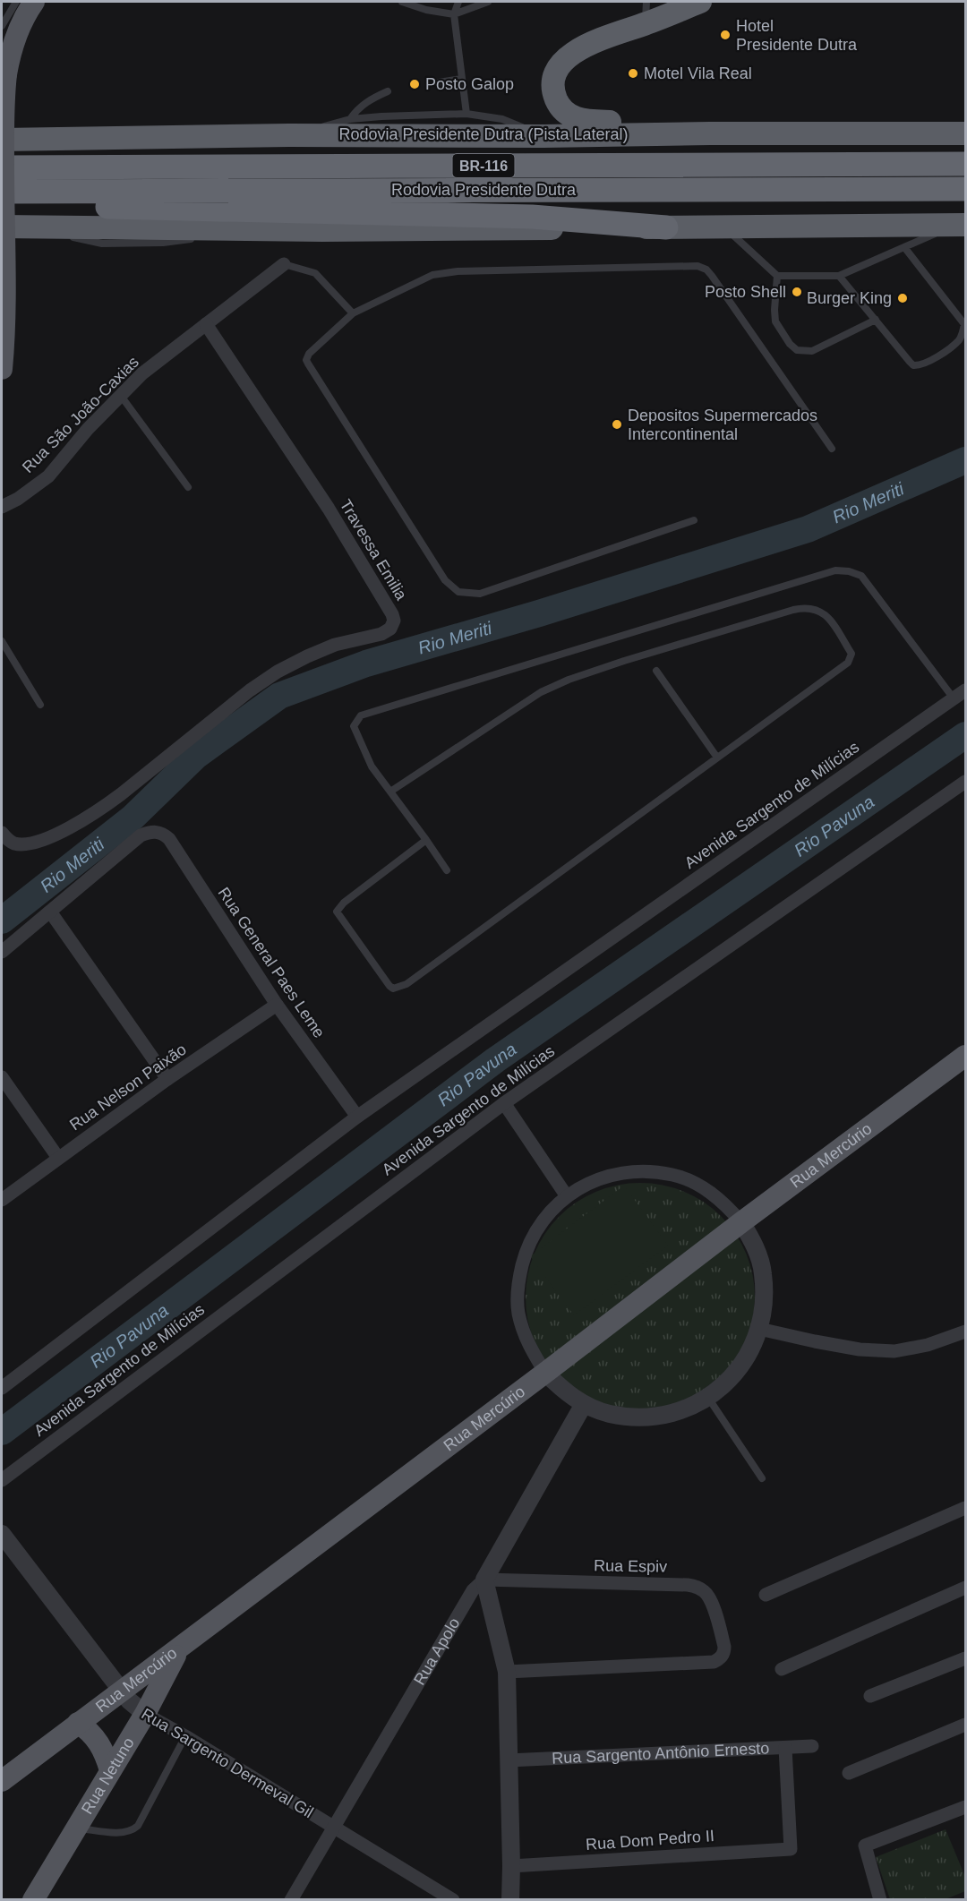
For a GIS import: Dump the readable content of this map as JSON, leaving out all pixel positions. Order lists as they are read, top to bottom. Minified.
{"streets":{"highway":["Rodovia Presidente Dutra (Pista Lateral)","BR-116","Rodovia Presidente Dutra"],"main road":["Rua Mercúrio","Rua Netuno"],"street":["Rua São João-Caxias","Travessa Emilia","Avenida Sargento de Milícias","Rua General Paes Leme","Rua Nelson Paixão","Rua Espiv","Rua Apolo","Rua Sargento Antônio Ernesto","Rua Sargento Dermeval Gil","Rua Dom Pedro II"]},"crossings":[["Rua São João-Caxias","Travessa Emilia"],["Avenida Sargento de Milícias","Rua General Paes Leme"],["Rua General Paes Leme","Rua Nelson Paixão"],["Rua Mercúrio","Rua Sargento Dermeval Gil"],["Rua Mercúrio","Rua Netuno"],["Rua Espiv","Rua Apolo"],["Rua Apolo","Rua Sargento Dermeval Gil"],["Rua Sargento Antônio Ernesto","Rua Dom Pedro II"],["Rua Sargento Dermeval Gil","Rua Netuno"]],"water":["Rio Meriti","Rio Pavuna"],"places":["Hotel Presidente Dutra","Motel Vila Real","Posto Galop","Posto Shell","Burger King","Depositos Supermercados Intercontinental"]}
